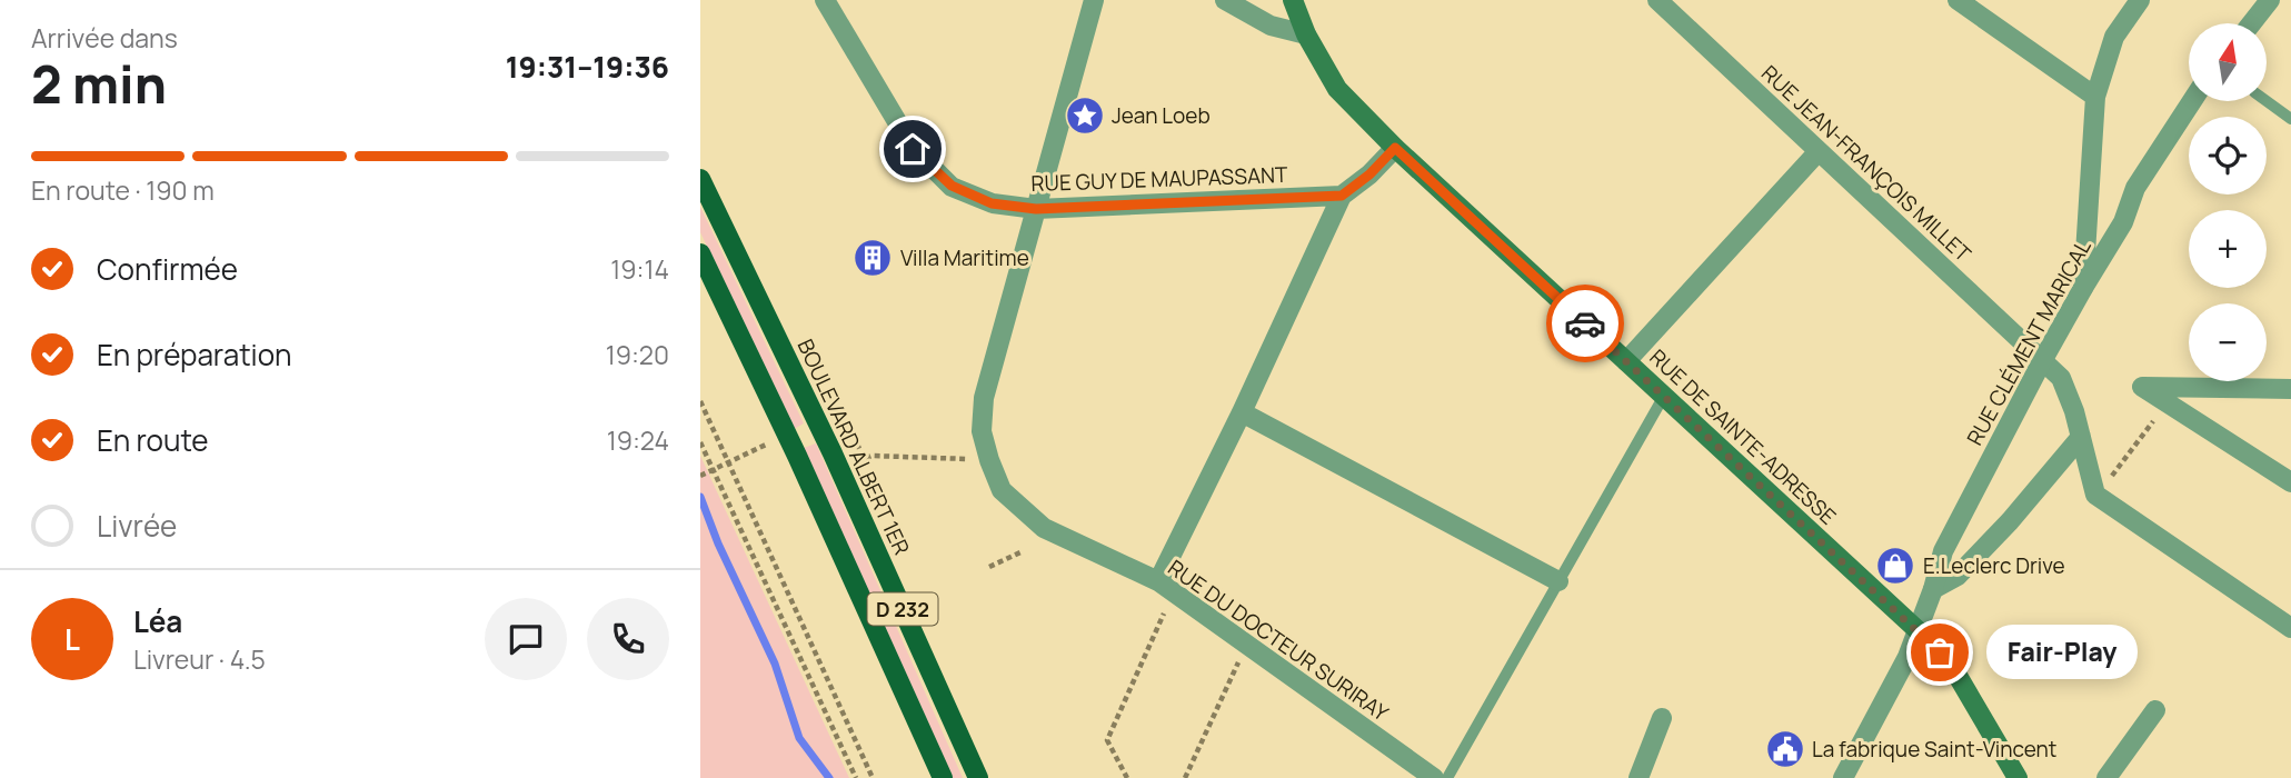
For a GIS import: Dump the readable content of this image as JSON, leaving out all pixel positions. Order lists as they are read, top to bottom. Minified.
{"streets":{"main road":["RUE DE SAINTE-ADRESSE","BOULEVARD ALBERT 1ER","D 232"],"street":["RUE JEAN-FRANÇOIS MILLET","RUE GUY DE MAUPASSANT","RUE CLÉMENT MARICAL","RUE DU DOCTEUR SURIRAY"]},"crossings":[["RUE JEAN-FRANÇOIS MILLET","RUE CLÉMENT MARICAL"],["RUE GUY DE MAUPASSANT","RUE DU DOCTEUR SURIRAY"],["RUE CLÉMENT MARICAL","RUE DE SAINTE-ADRESSE"]],"places":{"place":["Jean Loeb"],"building":["Villa Maritime"],"shop":["E.Leclerc Drive"],"other":["Fair-Play"],"public building":["La fabrique Saint-Vincent"]},"north":"top","page":{"heading":["2 min","Arrivée dans","19:31–19:36"],"panel":["Léa","Livreur · 4.5"],"map_buttons":["+","−"],"bar":"En route · 190 m","list":[["Confirmée","19:14"],["En préparation","19:20"],["En route","19:24"],"Livrée"],"round":"L","bubble":"Fair-Play"}}
